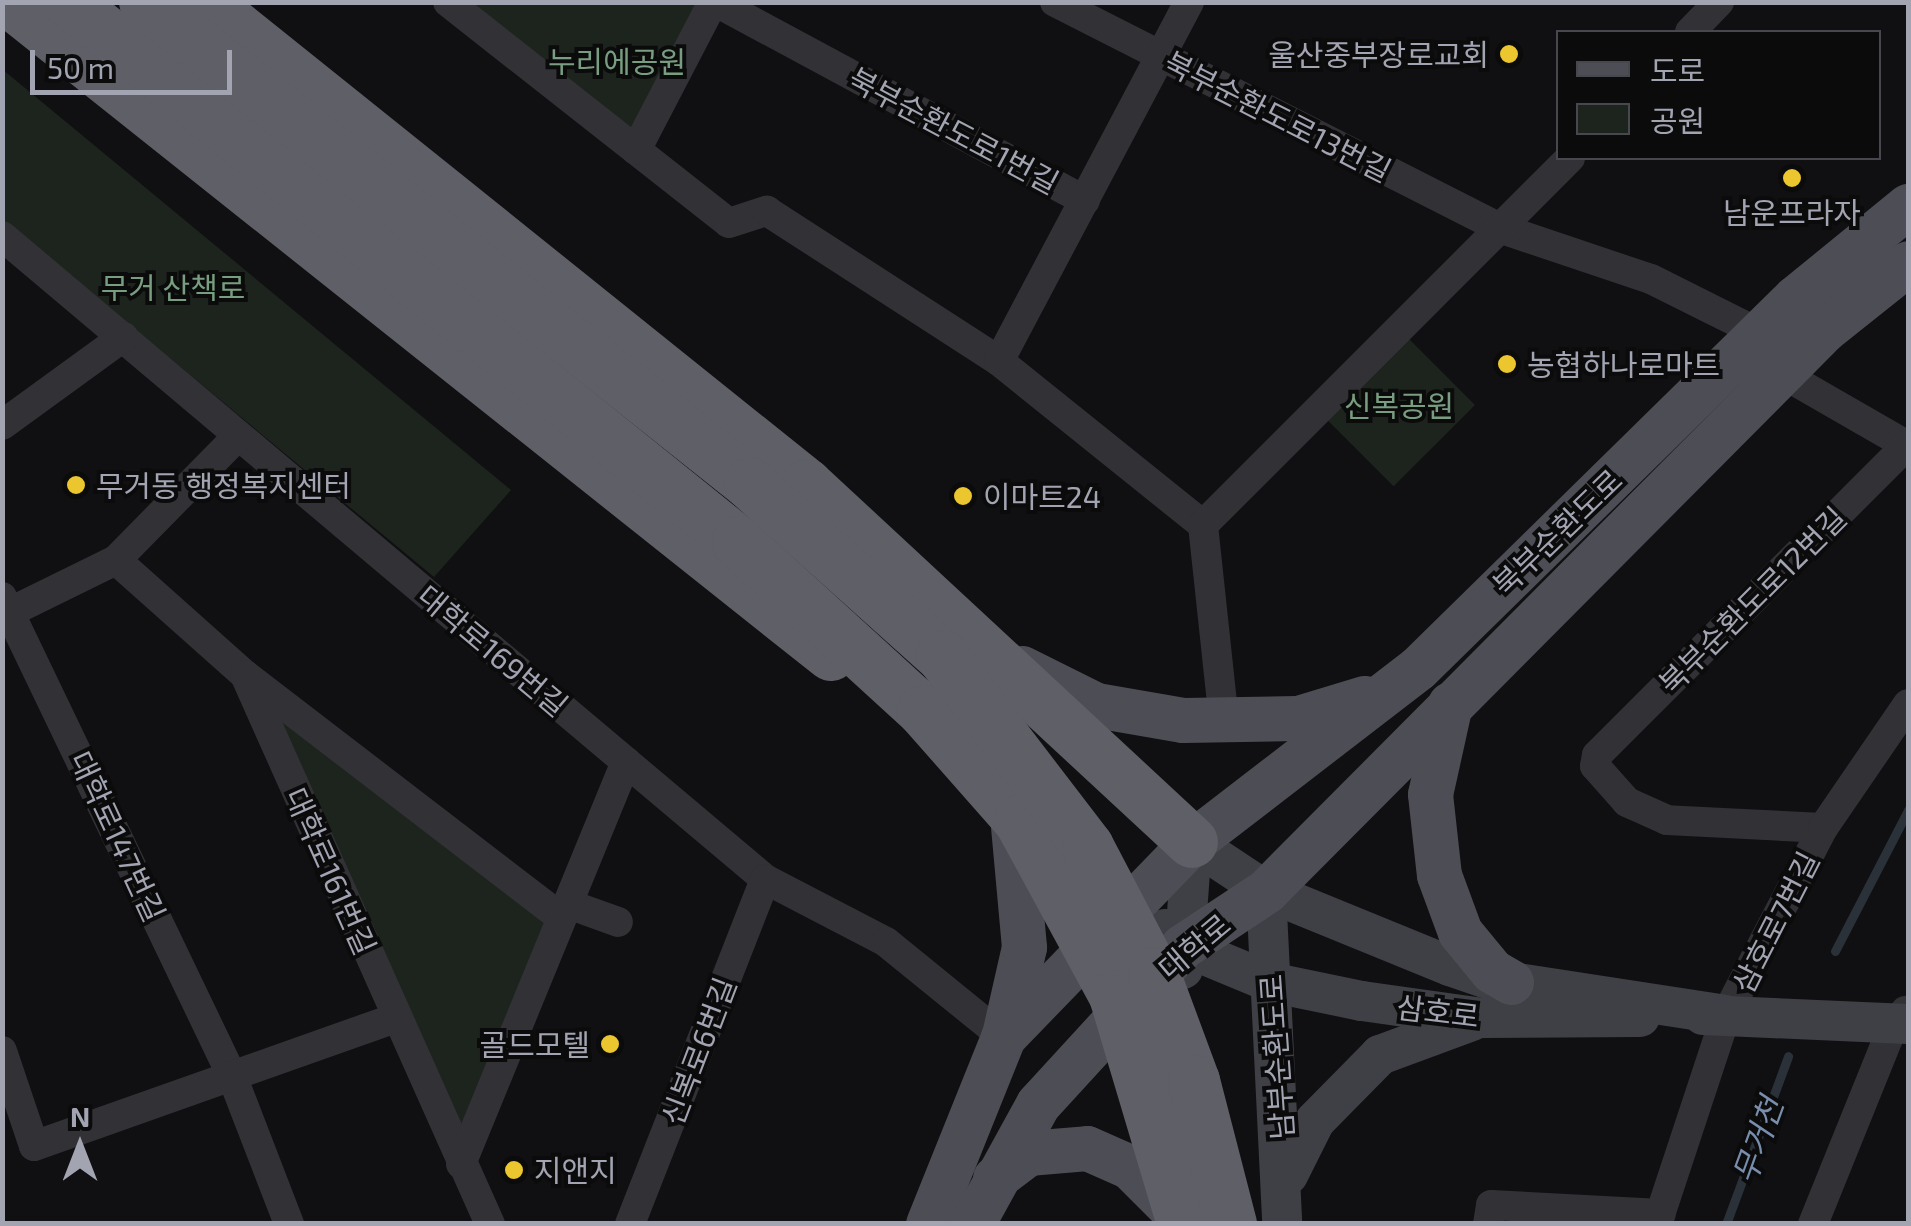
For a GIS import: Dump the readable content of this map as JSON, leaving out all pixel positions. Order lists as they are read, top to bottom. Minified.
{"streets":{"main road":["북부순환도로","대학로","삼호로","남부순환도로"],"street":["북부순환도로13번길","북부순환도로1번길","북부순환도로12번길","대학로169번길","대학로147번길","대학로161번길","삼호로7번길","신복로6번길"]},"crossings":[["북부순환도로13번길","북부순환도로"],["북부순환도로","북부순환도로12번길"],["북부순환도로","대학로"],["북부순환도로","삼호로"],["북부순환도로12번길","삼호로7번길"],["대학로169번길","신복로6번길"],["삼호로7번길","삼호로"],["대학로","삼호로"],["대학로","남부순환도로"],["삼호로","남부순환도로"]],"water":["무거천"],"parks":["누리에공원","무거 산책로","신복공원"],"places":["울산중부장로교회","남운프라자","농협하나로마트","무거동 행정복지센터","이마트24","골드모텔","지앤지"],"legend":["도로","공원"],"scale_bar":"50 m","north":"top"}
